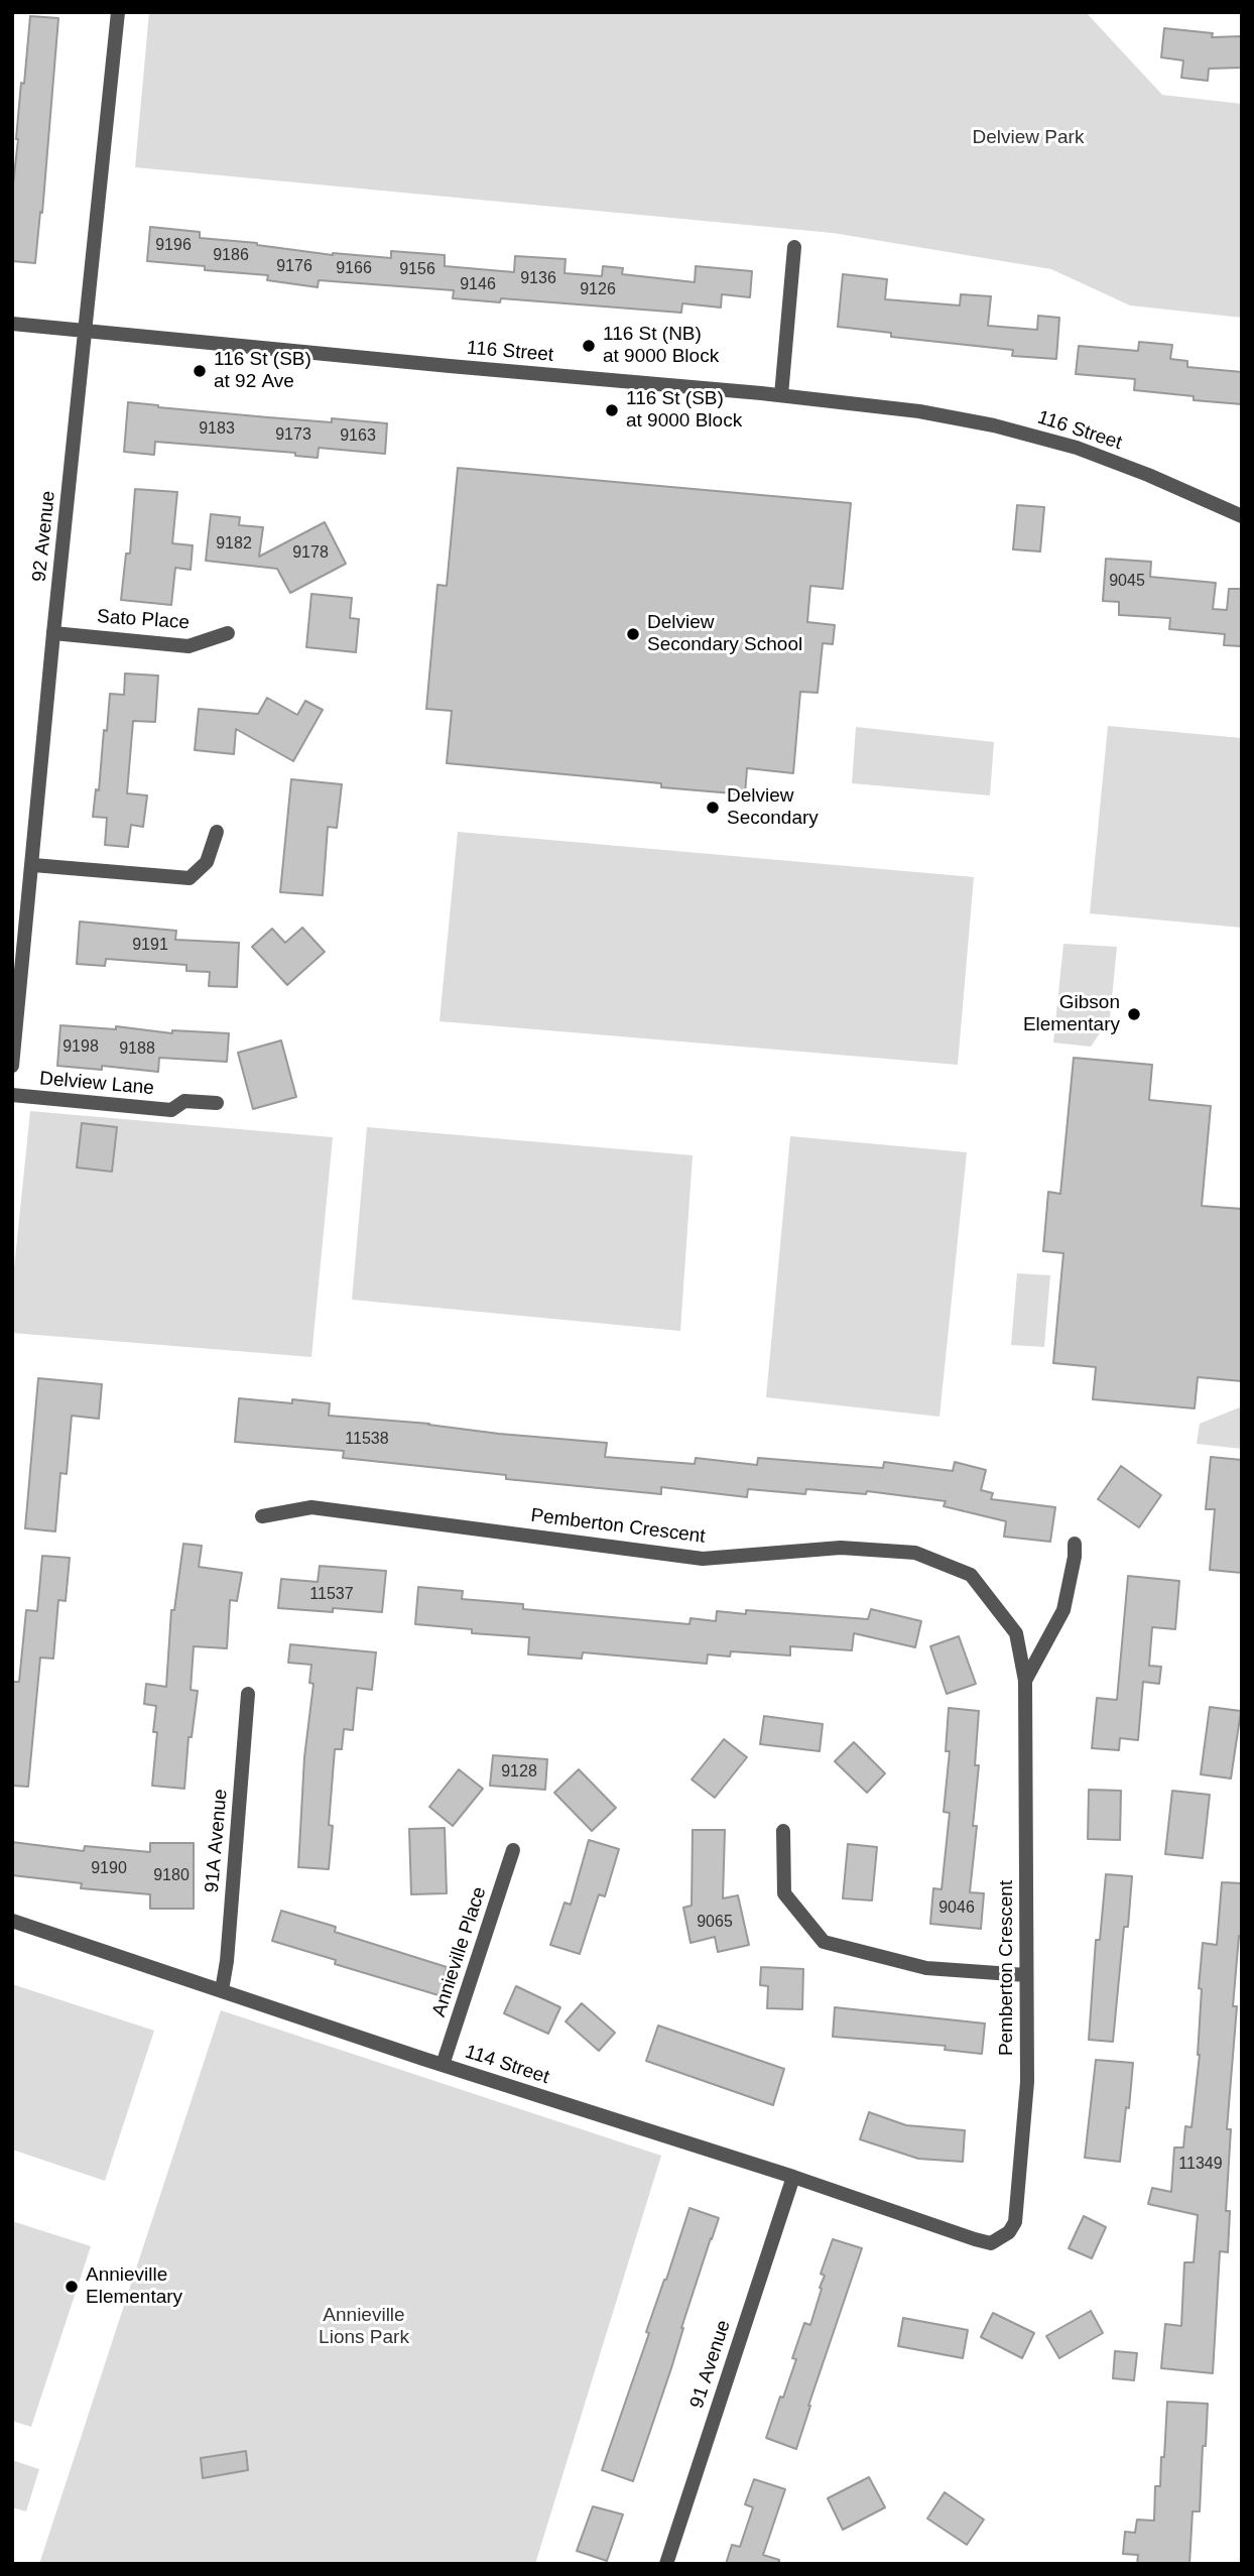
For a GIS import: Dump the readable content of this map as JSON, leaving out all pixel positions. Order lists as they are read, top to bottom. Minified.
{"streets":{"street":["116 Street","92 Avenue","Sato Place","Delview Lane","Pemberton Crescent","91A Avenue","Annieville Place","114 Street","91 Avenue"]},"crossings":[["116 Street","92 Avenue"],["92 Avenue","Sato Place"],["Pemberton Crescent","114 Street"],["91A Avenue","114 Street"],["Annieville Place","114 Street"],["114 Street","91 Avenue"]],"parks":["Delview Park","Annieville Lions Park"],"places":["116 St (NB) at 9000 Block","116 St (SB) at 92 Ave","116 St (SB) at 9000 Block","Delview Secondary School","Delview Secondary","Gibson Elementary","Annieville Elementary"],"house_numbers":["9196","9186","9176","9166","9156","9136","9146","9126","9183","9173","9163","9182","9178","9045","9191","9198","9188","11538","11537","9128","9190","9180","9046","9065","11349"]}
